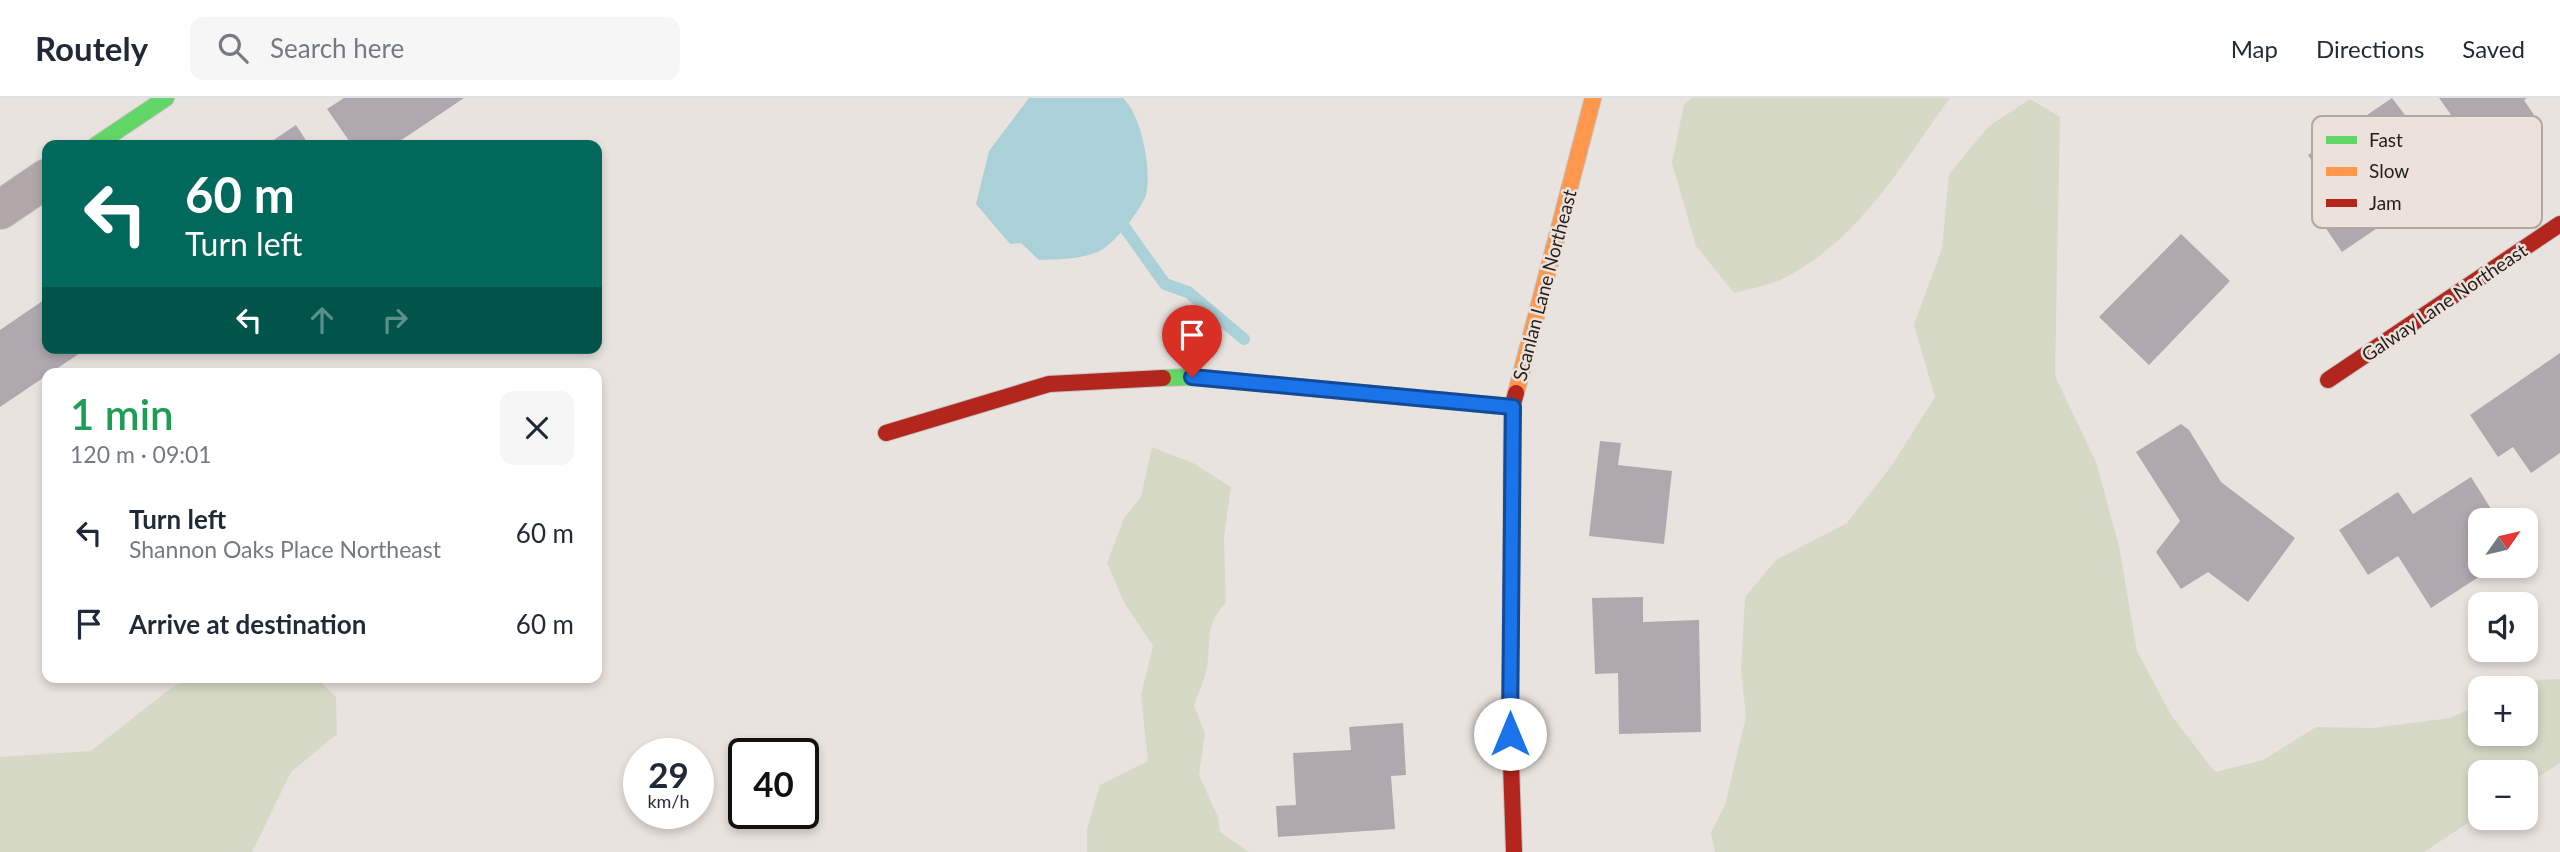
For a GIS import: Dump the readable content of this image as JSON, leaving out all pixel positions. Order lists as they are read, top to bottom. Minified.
{"streets":{"street":["Scanlan Lane Northeast","Galway Lane Northeast"]},"legend":["Fast","Slow","Jam"],"north":"top right","page":{"header":"Routely","search":"Search here","nav":["Map","Directions","Saved"],"turn":["60 m","Turn left"],"heading":["1 min","120 m · 09:01"],"list":[{"name":"Turn left","note":"Shannon Oaks Place Northeast","value":"60 m"},{"name":"Arrive at destination","value":"60 m"}],"map_buttons":["+","−"],"speed":"29 km/h","limit":"40"}}
